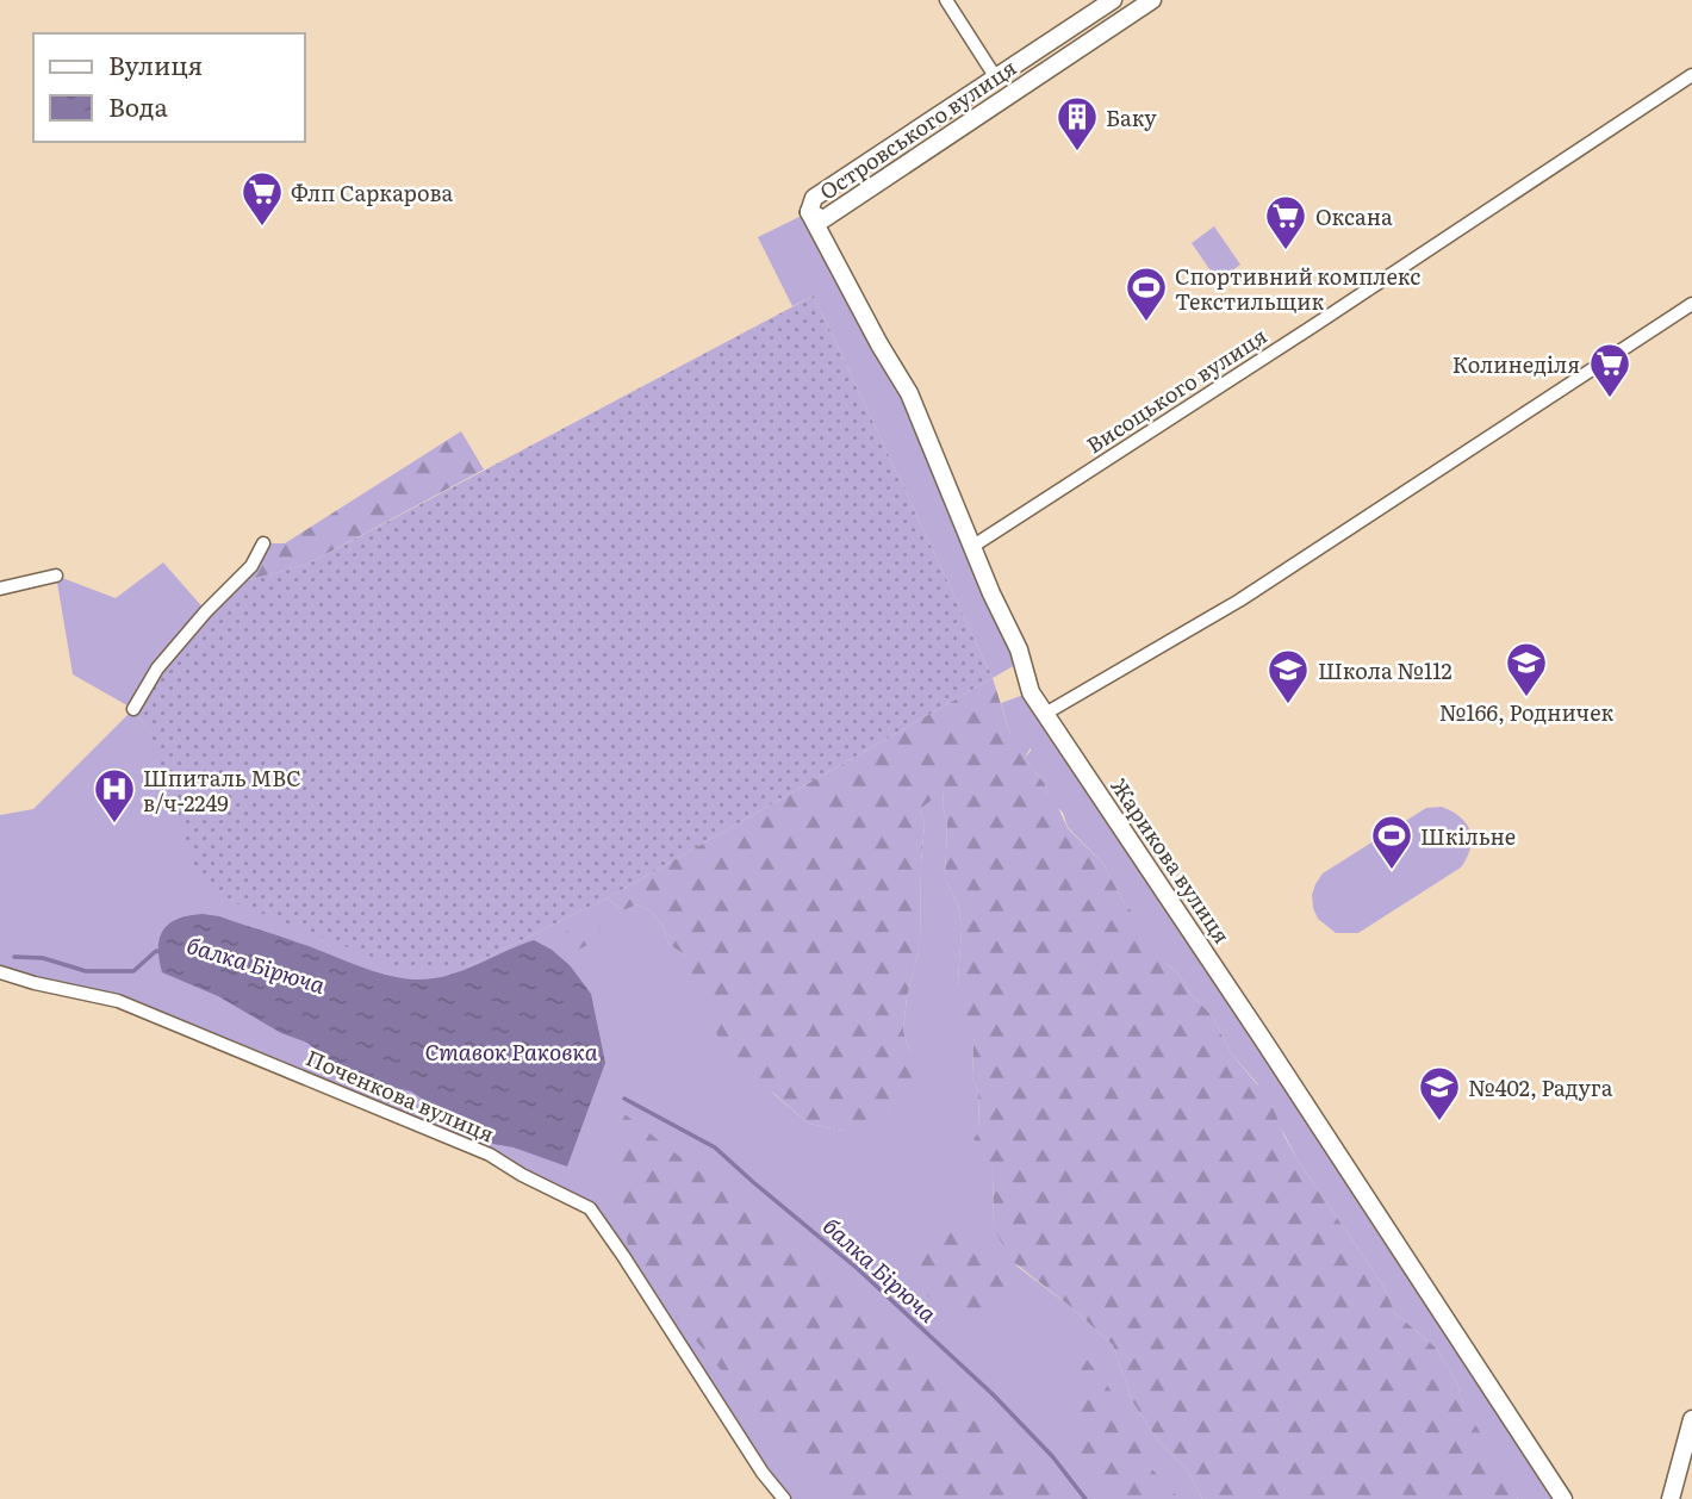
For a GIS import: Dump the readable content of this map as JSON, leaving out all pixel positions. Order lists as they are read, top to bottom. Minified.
{"streets":{"street":["Островського вулиця","Висоцького вулиця","Жарикова вулиця","Поченкова вулиця"]},"crossings":[["Островського вулиця","Жарикова вулиця"],["Висоцького вулиця","Жарикова вулиця"]],"water":["балка Бірюча","Ставок Раковка"],"places":{"building":["Баку"],"supermarket":["Флп Саркарова","Оксана","Колинеділя"],"sports":["Спортивний комплекс Текстильщик","Шкільне"],"school or university":["№166, Родничек","Школа №112","№402, Радуга"],"hospital":["Шпиталь МВС в/ч-2249"]},"legend":["Вулиця","Вода"]}
